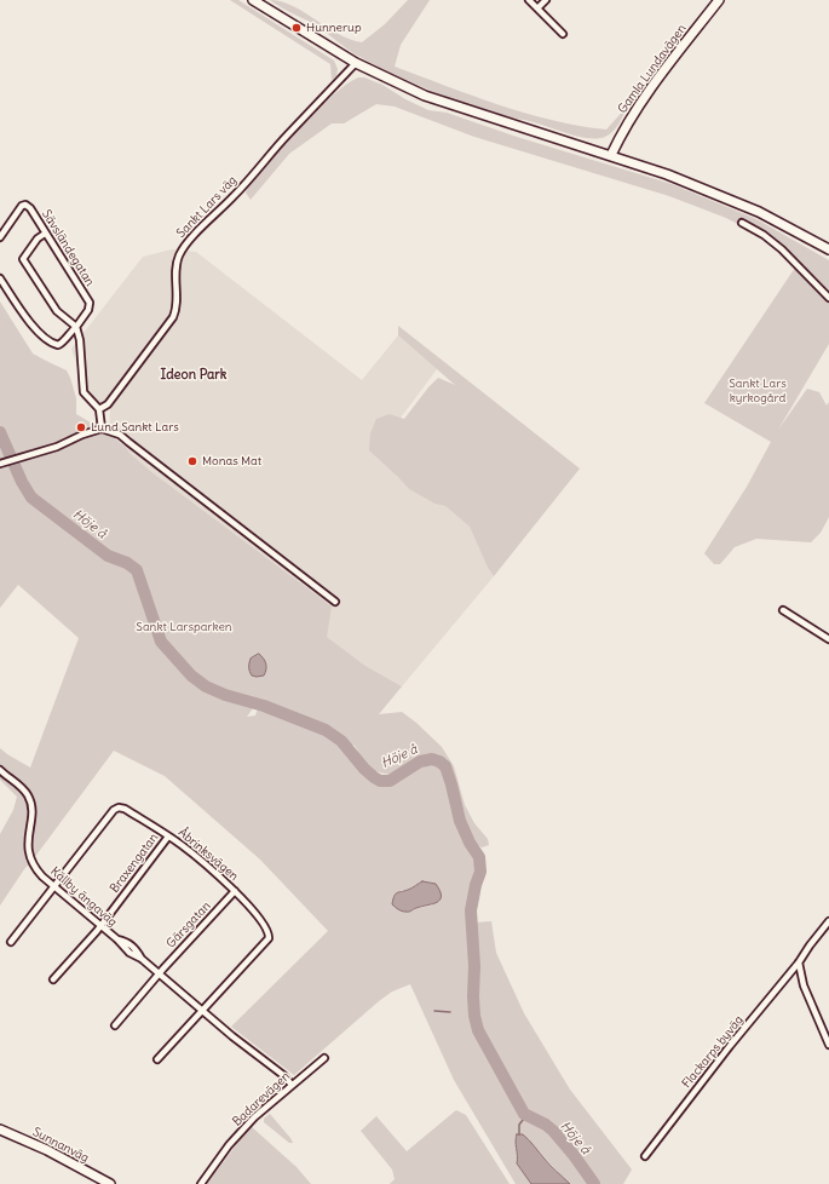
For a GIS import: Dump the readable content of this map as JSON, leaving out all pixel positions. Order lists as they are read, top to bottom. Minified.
{"streets":{"main road":["Gamla Lundavägen","Sunnanväg"],"street":["Sankt Lars väg","Sävsländegatan","Åbrinksvägen","Braxengatan","Källby ängaväg","Gärsgatan","Flackarps byväg","Badarevägen"]},"crossings":[["Åbrinksvägen","Braxengatan"],["Åbrinksvägen","Källby ängaväg"],["Åbrinksvägen","Gärsgatan"],["Braxengatan","Källby ängaväg"],["Källby ängaväg","Gärsgatan"],["Källby ängaväg","Badarevägen"]],"districts":["Ideon Park"],"water":["Höje å"],"parks":["Sankt Lars kyrkogård","Sankt Larsparken"],"places":["Hunnerup","Lund Sankt Lars","Monas Mat"]}
